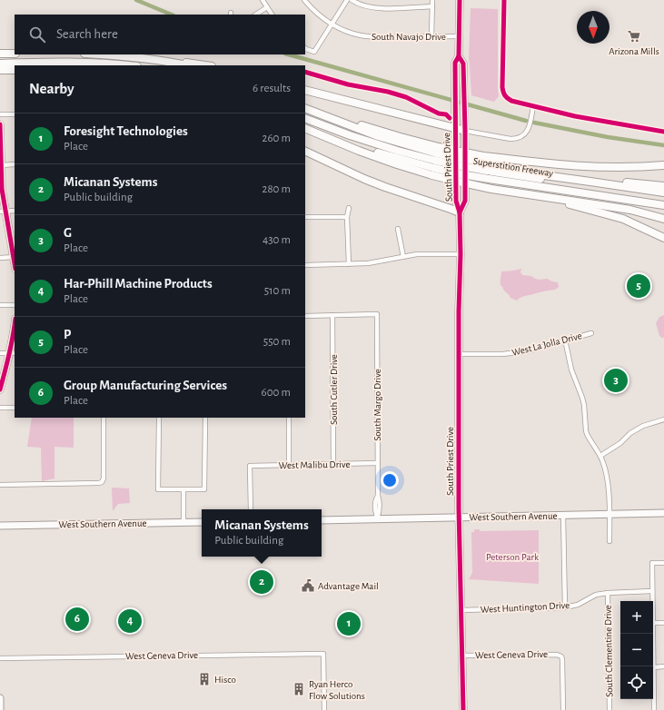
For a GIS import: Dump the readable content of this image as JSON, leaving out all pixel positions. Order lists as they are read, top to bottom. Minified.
{"streets":{"highway":["Superstition Freeway"],"main road":["South Priest Drive","West Southern Avenue"],"street":["South Navajo Drive","West La Jolla Drive","South Cutler Drive","South Margo Drive","West Malibu Drive","West Huntington Drive","South Clementine Drive","West Geneva Drive"]},"crossings":[["South Navajo Drive","South Priest Drive"],["South Priest Drive","West La Jolla Drive"],["South Priest Drive","West Southern Avenue"],["South Priest Drive","West Huntington Drive"],["South Priest Drive","West Geneva Drive"],["South Cutler Drive","South Margo Drive"],["South Cutler Drive","West Malibu Drive"],["South Margo Drive","West Malibu Drive"],["South Margo Drive","West Southern Avenue"],["West Huntington Drive","South Clementine Drive"]],"parks":["Peterson Park"],"places":{"supermarket":["Arizona Mills"],"public building":["Advantage Mail"],"building":["Hisco","Ryan Herco Flow Solutions"]},"north":"bottom","page":{"search":"Search here","heading":["Nearby","6 results"],"list":[{"mark":"1","name":"Foresight Technologies","note":"Place","value":"260 m"},{"mark":"2","name":"Micanan Systems","note":"Public building","value":"280 m"},{"mark":"3","name":"G","note":"Place","value":"430 m"},{"mark":"4","name":"Har-Phill Machine Products","note":"Place","value":"510 m"},{"mark":"5","name":"P","note":"Place","value":"550 m"},{"mark":"6","name":"Group Manufacturing Services","note":"Place","value":"600 m"}],"pins":["5","3","2","6","4","1"],"popup":["Micanan Systems","Public building"],"map_buttons":["+","−"]}}
